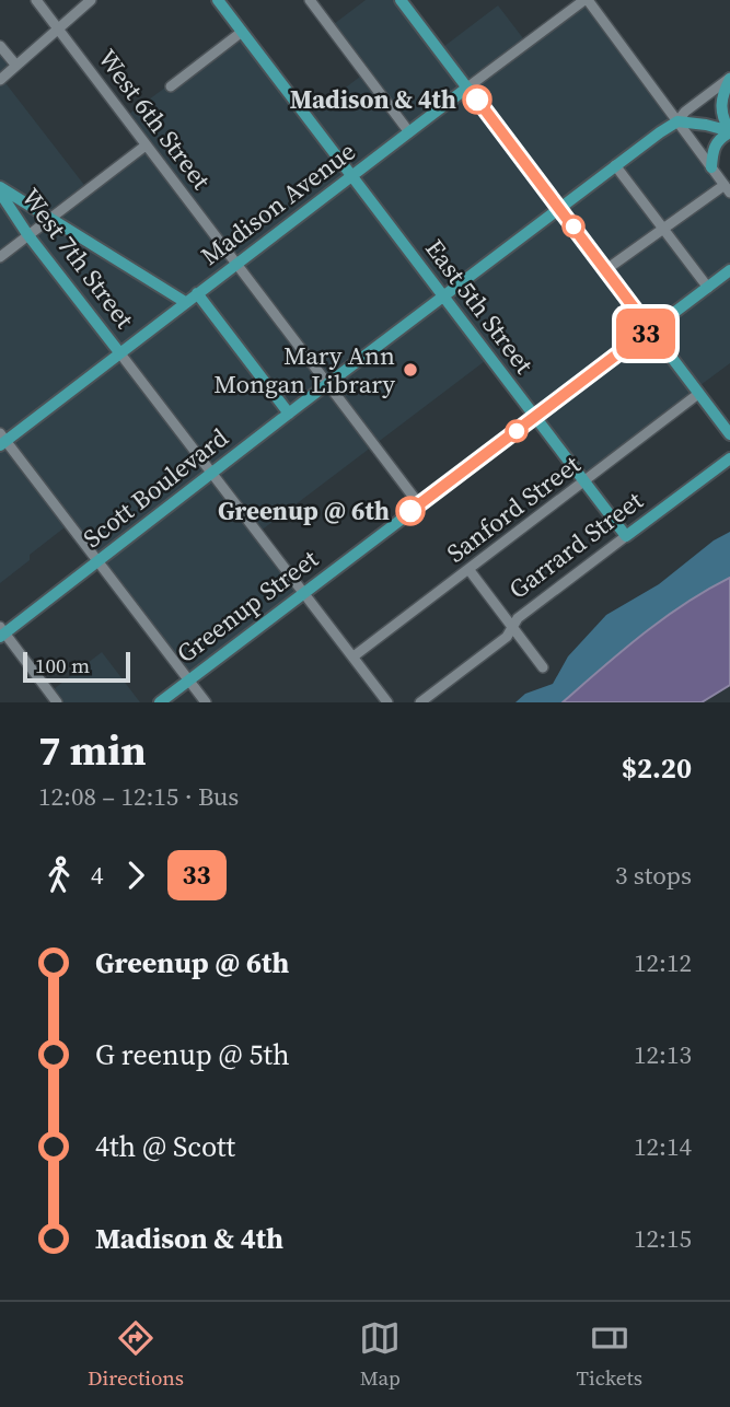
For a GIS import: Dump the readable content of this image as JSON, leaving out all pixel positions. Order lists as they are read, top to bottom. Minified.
{"streets":{"main road":["Madison Avenue","West 7th Street","East 5th Street","Scott Boulevard","Garrard Street","Greenup Street"],"street":["West 6th Street","Sanford Street"]},"crossings":[["West 6th Street","Madison Avenue"],["West 6th Street","Scott Boulevard"],["West 6th Street","Greenup Street"],["Madison Avenue","West 7th Street"],["Madison Avenue","East 5th Street"],["East 5th Street","Scott Boulevard"],["East 5th Street","Sanford Street"],["East 5th Street","Garrard Street"],["East 5th Street","Greenup Street"]],"places":["Madison & 4th","Mary Ann Mongan Library","Greenup @ 6th"],"lines":["bus line 33"],"scale_bar":"100 m","page":{"on_map":"33","scale":"100 m","heading":["7 min","12:08 – 12:15 · Bus","$2.20"],"legs":["4","33","3 stops"],"list":[{"name":"Greenup @ 6th","value":"12:12"},{"name":"G reenup @ 5th","value":"12:13"},{"name":"4th @ Scott","value":"12:14"},{"name":"Madison & 4th","value":"12:15"}],"tabs":["Directions","Map","Tickets"]}}
